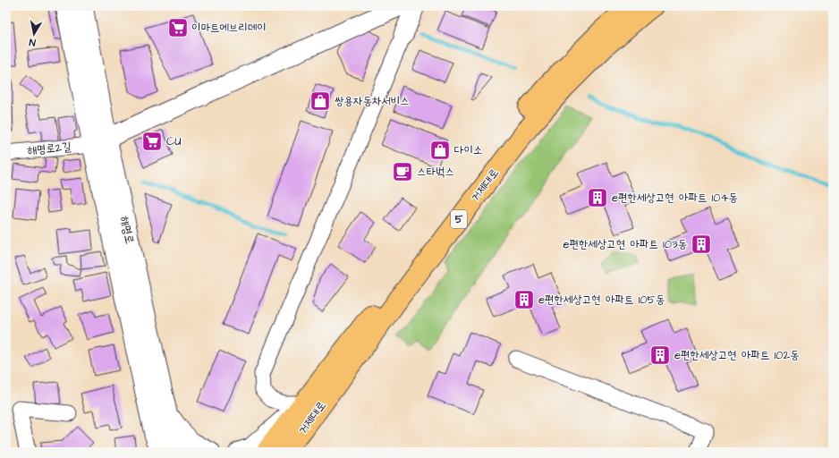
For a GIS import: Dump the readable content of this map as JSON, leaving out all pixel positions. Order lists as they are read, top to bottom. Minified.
{"streets":{"main road":["거제대로","5"],"street":["해명로2길","해명로"]},"crossings":[["해명로2길","해명로"]],"places":{"supermarket":["이마트에브리데이","CU"],"shop":["쌍용자동차서비스","다이소"],"cafe":["스타벅스"],"building":["e편한세상고현 아파트 104동","e편한세상고현 아파트 103동","e편한세상고현 아파트 105동","e편한세상고현 아파트 102동"]},"north":"bottom"}
